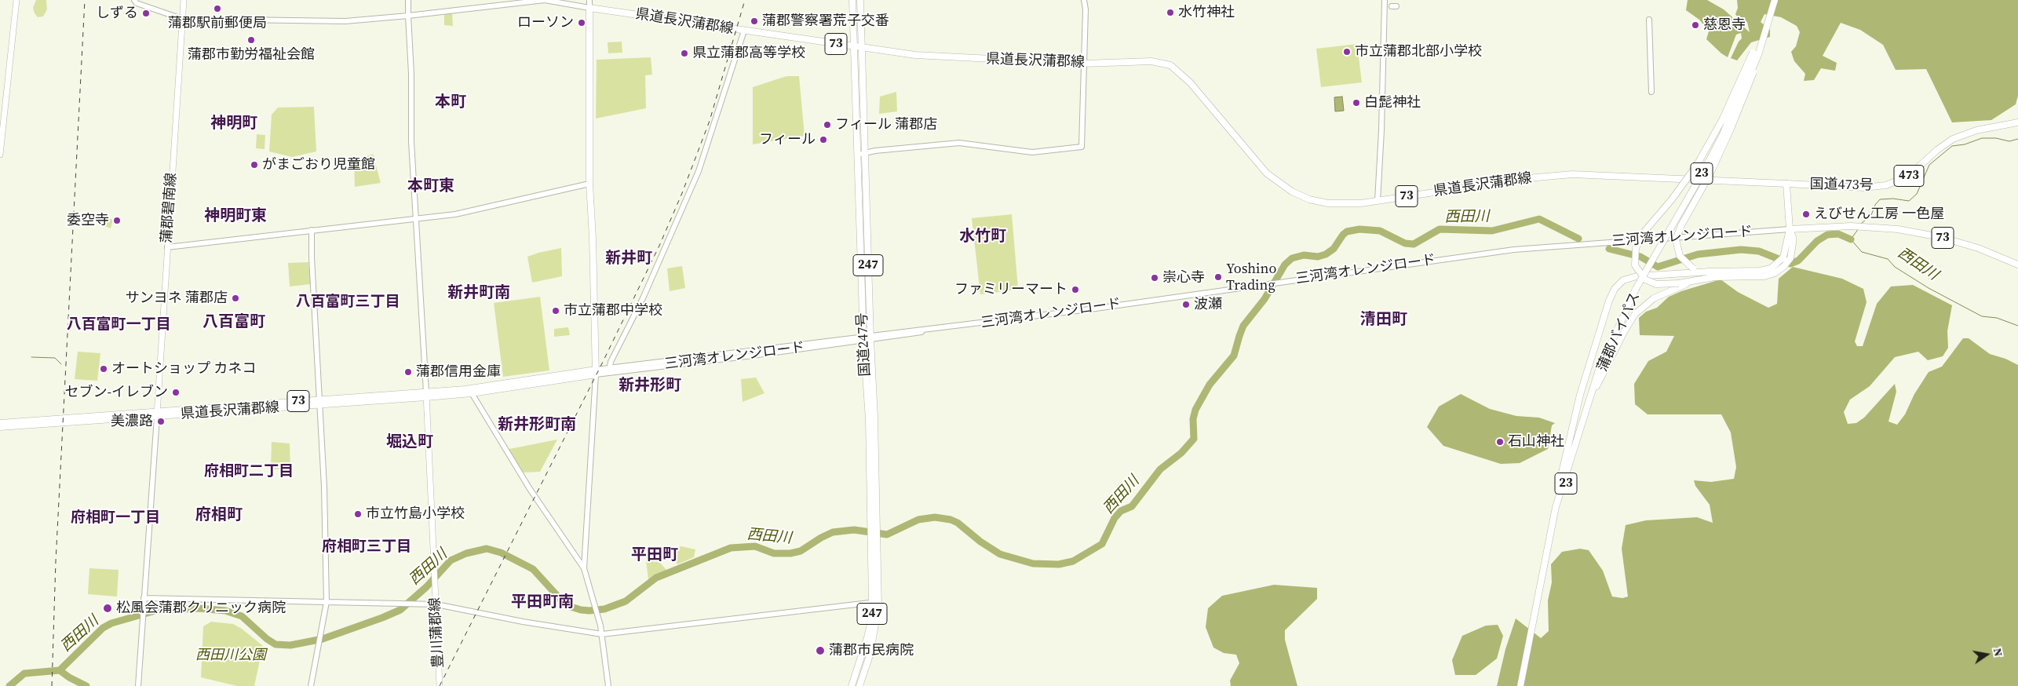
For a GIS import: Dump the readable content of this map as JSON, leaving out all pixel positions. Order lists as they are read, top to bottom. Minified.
{"streets":{"main road":["県道長沢蒲郡線","73","23","473","国道473号","蒲郡碧南線","247","蒲郡バイパス","国道247号","豊川蒲郡線"],"street":["三河湾オレンジロード"]},"crossings":[["県道長沢蒲郡線","国道473号"],["県道長沢蒲郡線","蒲郡碧南線"],["県道長沢蒲郡線","三河湾オレンジロード"],["県道長沢蒲郡線","国道247号"],["県道長沢蒲郡線","豊川蒲郡線"],["73","三河湾オレンジロード"],["三河湾オレンジロード","国道247号"]],"districts":["本町","神明町","本町東","神明町東","水竹町","新井町","新井町南","八百富町三丁目","清田町","八百富町","八百富町一丁目","新井形町","新井形町南","堀込町","府相町二丁目","府相町","府相町一丁目","府相町三丁目","平田町","平田町南"],"water":["西田川"],"parks":["西田川公園"],"places":["蒲郡駅前郵便局","水竹神社","しずる","蒲郡警察署荒子交番","ローソン","慈恩寺","蒲郡市勤労福祉会館","市立蒲郡北部小学校","県立蒲郡高等学校","白髭神社","フィール 蒲郡店","フィール","がまごおり児童館","えびせん工房 一色屋","委空寺","Yoshino Trading","崇心寺","ファミリーマート","サンヨネ 蒲郡店","波瀬","市立蒲郡中学校","オートショップ カネコ","蒲郡信用金庫","セブン-イレブン","美濃路","石山神社","市立竹島小学校","松風会蒲郡クリニック病院","蒲郡市民病院"],"north":"right"}
